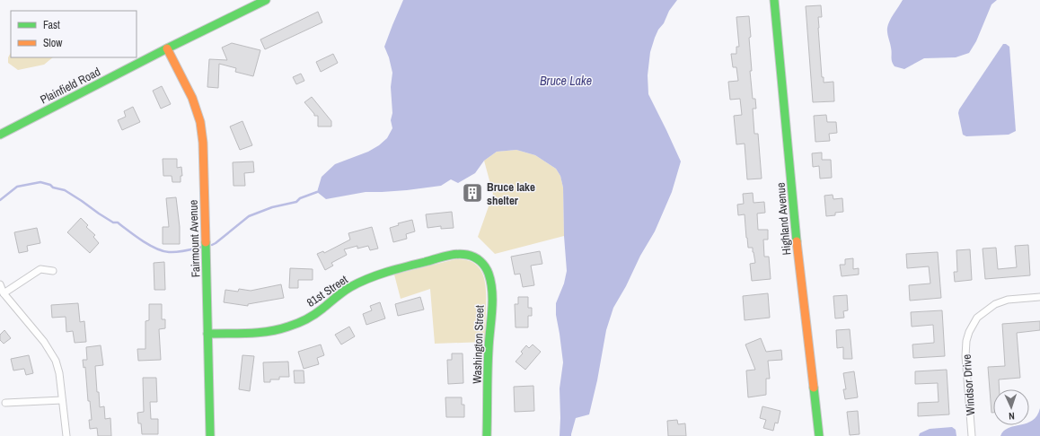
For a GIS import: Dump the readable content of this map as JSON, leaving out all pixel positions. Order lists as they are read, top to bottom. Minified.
{"streets":{"street":["Plainfield Road","Highland Avenue","Fairmount Avenue","81st Street","Washington Street","Windsor Drive"]},"crossings":[["Plainfield Road","Fairmount Avenue"],["Fairmount Avenue","81st Street"],["81st Street","Washington Street"]],"water":["Bruce Lake"],"places":{"building":["Bruce lake shelter"]},"legend":["Fast","Slow"],"north":"bottom"}
